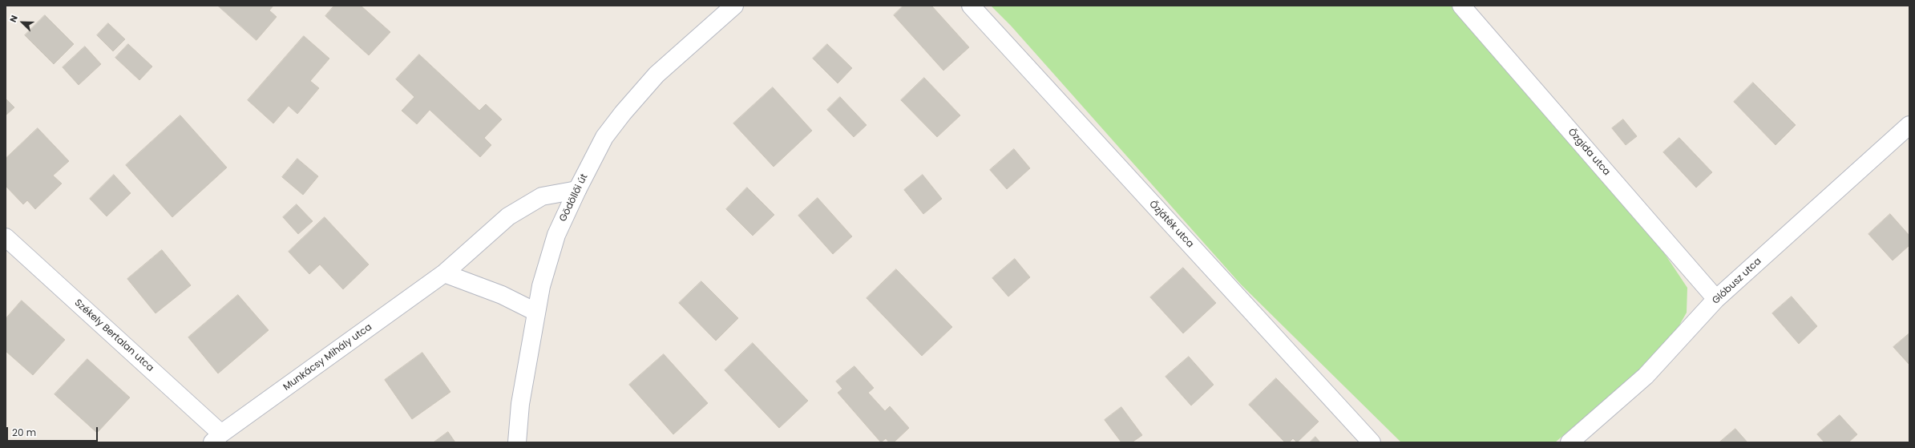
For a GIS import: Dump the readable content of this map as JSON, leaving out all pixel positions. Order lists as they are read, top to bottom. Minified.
{"streets":{"street":["Őzgida utca","Gödöllői út","Őzjáték utca","Glóbusz utca","Székely Bertalan utca","Munkácsy Mihály utca"]},"crossings":[["Őzgida utca","Glóbusz utca"],["Gödöllői út","Munkácsy Mihály utca"],["Székely Bertalan utca","Munkácsy Mihály utca"]],"scale_bar":"20 m","north":"top left"}
